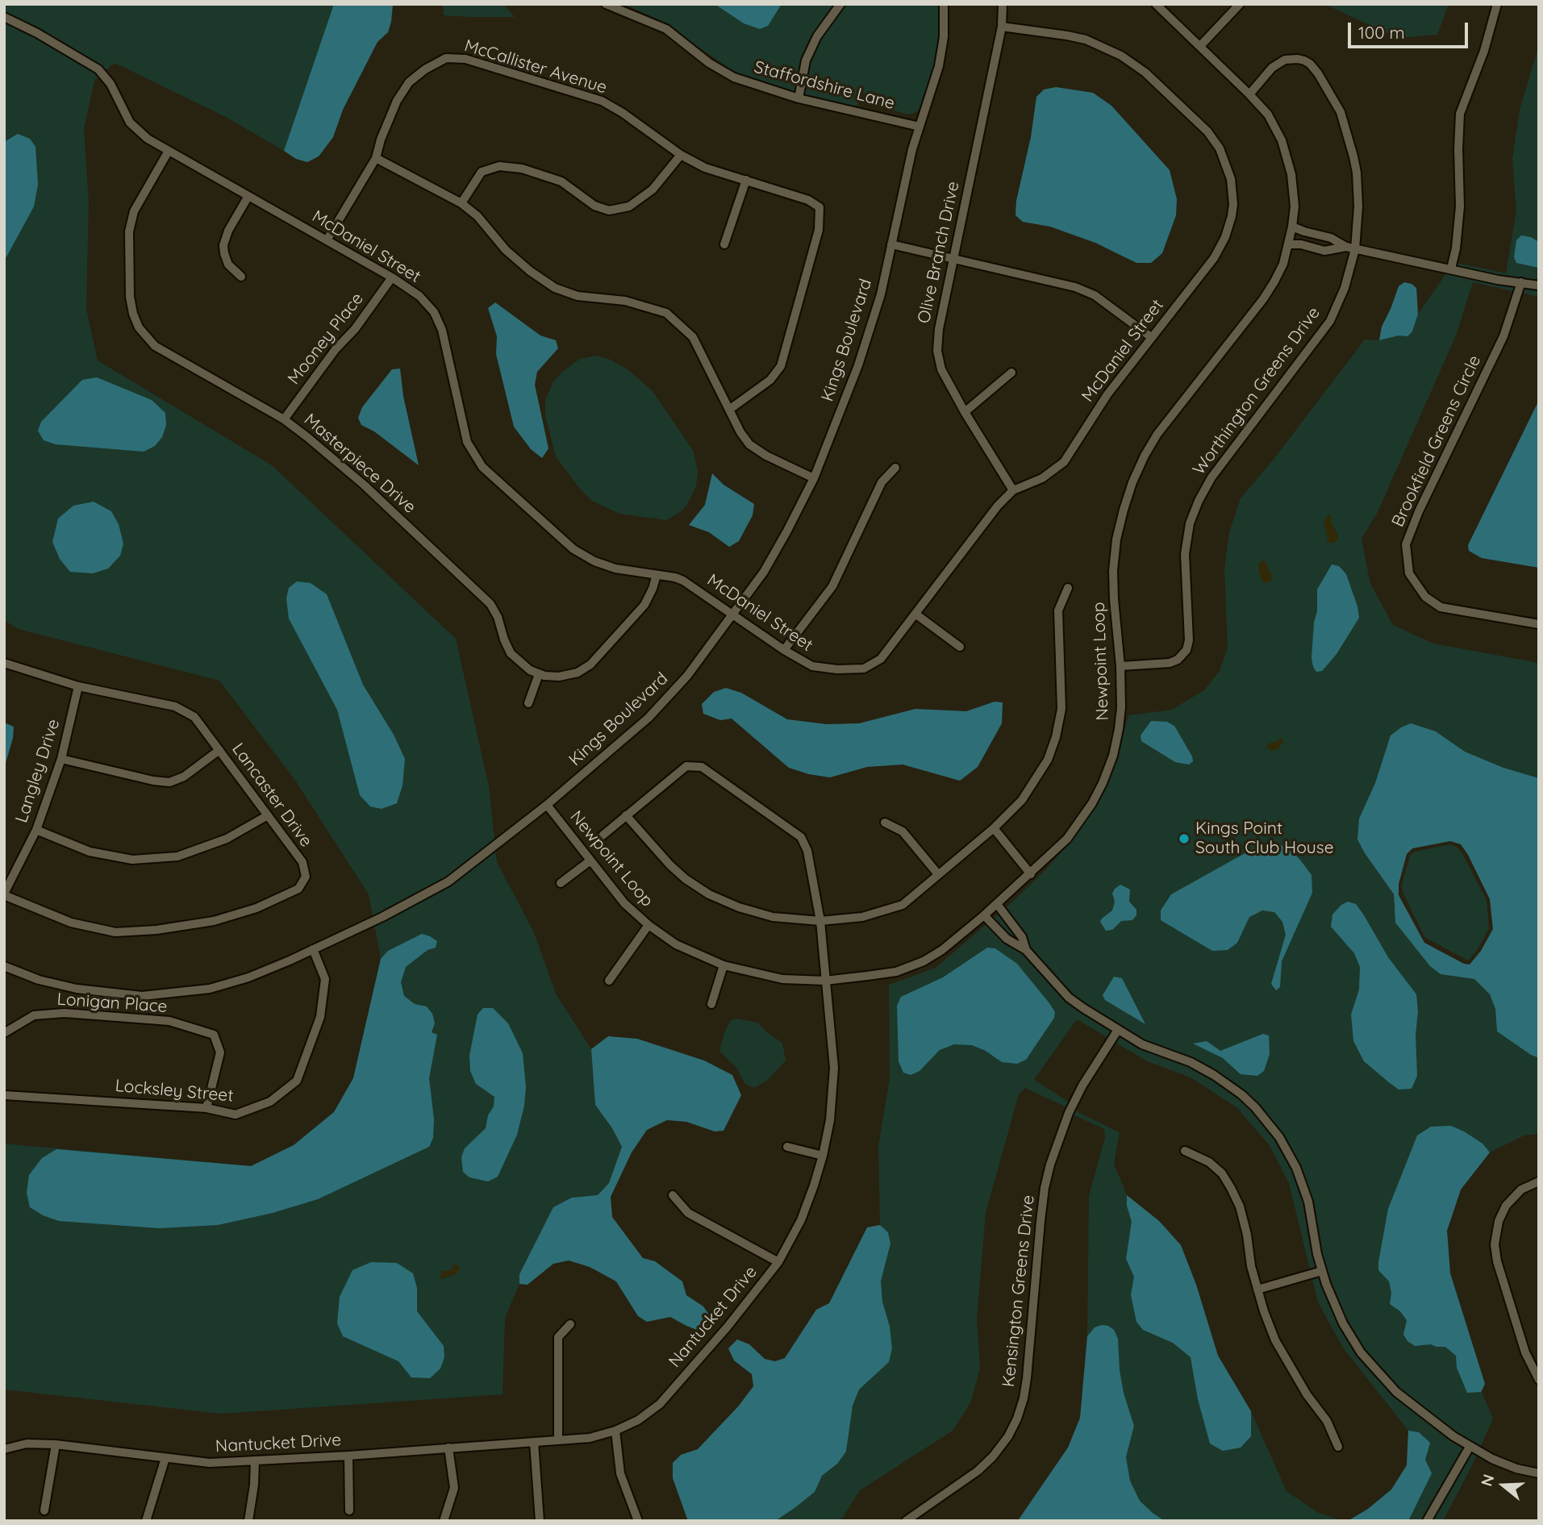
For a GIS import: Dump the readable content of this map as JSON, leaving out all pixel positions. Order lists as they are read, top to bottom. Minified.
{"streets":{"street":["McCallister Avenue","Staffordshire Lane","McDaniel Street","Olive Branch Drive","Mooney Place","Kings Boulevard","Worthington Greens Drive","Brookfield Greens Circle","Masterpiece Drive","Newpoint Loop","Langley Drive","Lancaster Drive","Lonigan Place","Locksley Street","Kensington Greens Drive","Nantucket Drive"]},"crossings":[["McCallister Avenue","McDaniel Street"],["Staffordshire Lane","Kings Boulevard"],["McDaniel Street","Olive Branch Drive"],["McDaniel Street","Mooney Place"],["McDaniel Street","Kings Boulevard"],["McDaniel Street","Masterpiece Drive"],["Mooney Place","Masterpiece Drive"],["Kings Boulevard","Newpoint Loop"],["Kings Boulevard","Locksley Street"],["Worthington Greens Drive","Newpoint Loop"],["Newpoint Loop","Nantucket Drive"],["Langley Drive","Lancaster Drive"],["Lonigan Place","Locksley Street"]],"places":["Kings Point South Club House"],"scale_bar":"100 m","north":"left"}
